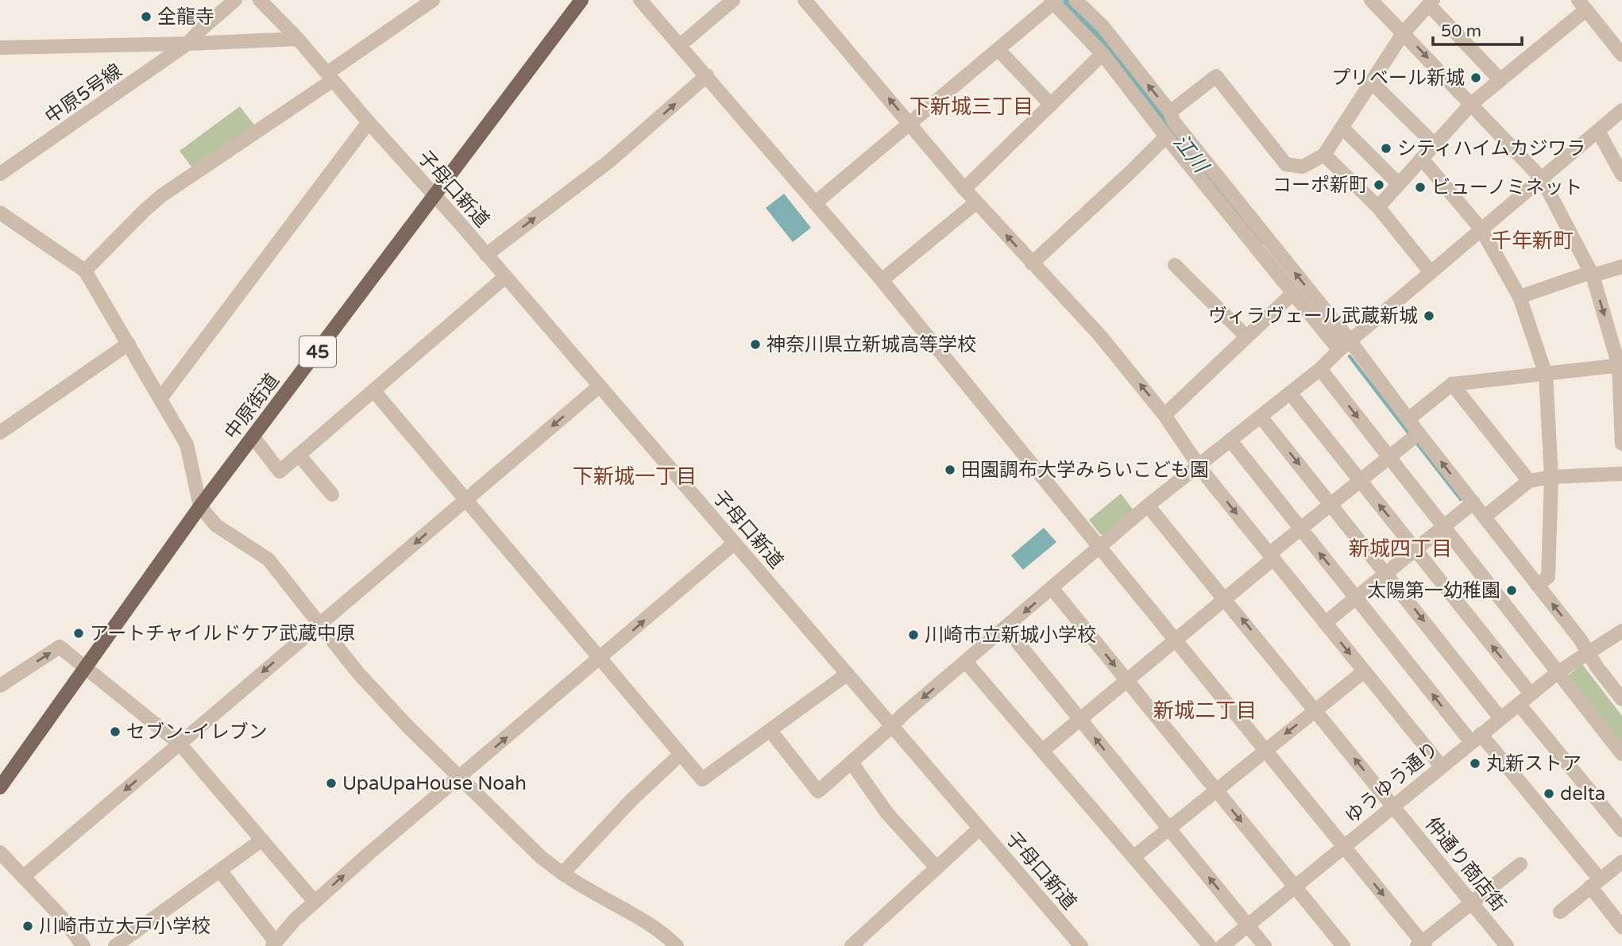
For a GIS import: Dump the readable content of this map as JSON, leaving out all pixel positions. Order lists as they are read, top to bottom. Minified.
{"streets":{"main road":["45","中原街道"],"street":["中原5号線","子母口新道","ゆうゆう通り","仲通り商店街"]},"crossings":[["子母口新道","中原街道"],["ゆうゆう通り","仲通り商店街"]],"districts":["下新城三丁目","千年新町","下新城一丁目","新城四丁目","新城二丁目"],"water":["江川"],"places":["全龍寺","プリベール新城","シティハイムカジワラ","コーポ新町","ビューノミネット","ヴィラヴェール武蔵新城","神奈川県立新城高等学校","田園調布大学みらいこども園","太陽第一幼稚園","アートチャイルドケア武蔵中原","川崎市立新城小学校","セブン-イレブン","丸新ストア","UpaUpaHouse Noah","delta","川崎市立大戸小学校"],"scale_bar":"50 m"}
